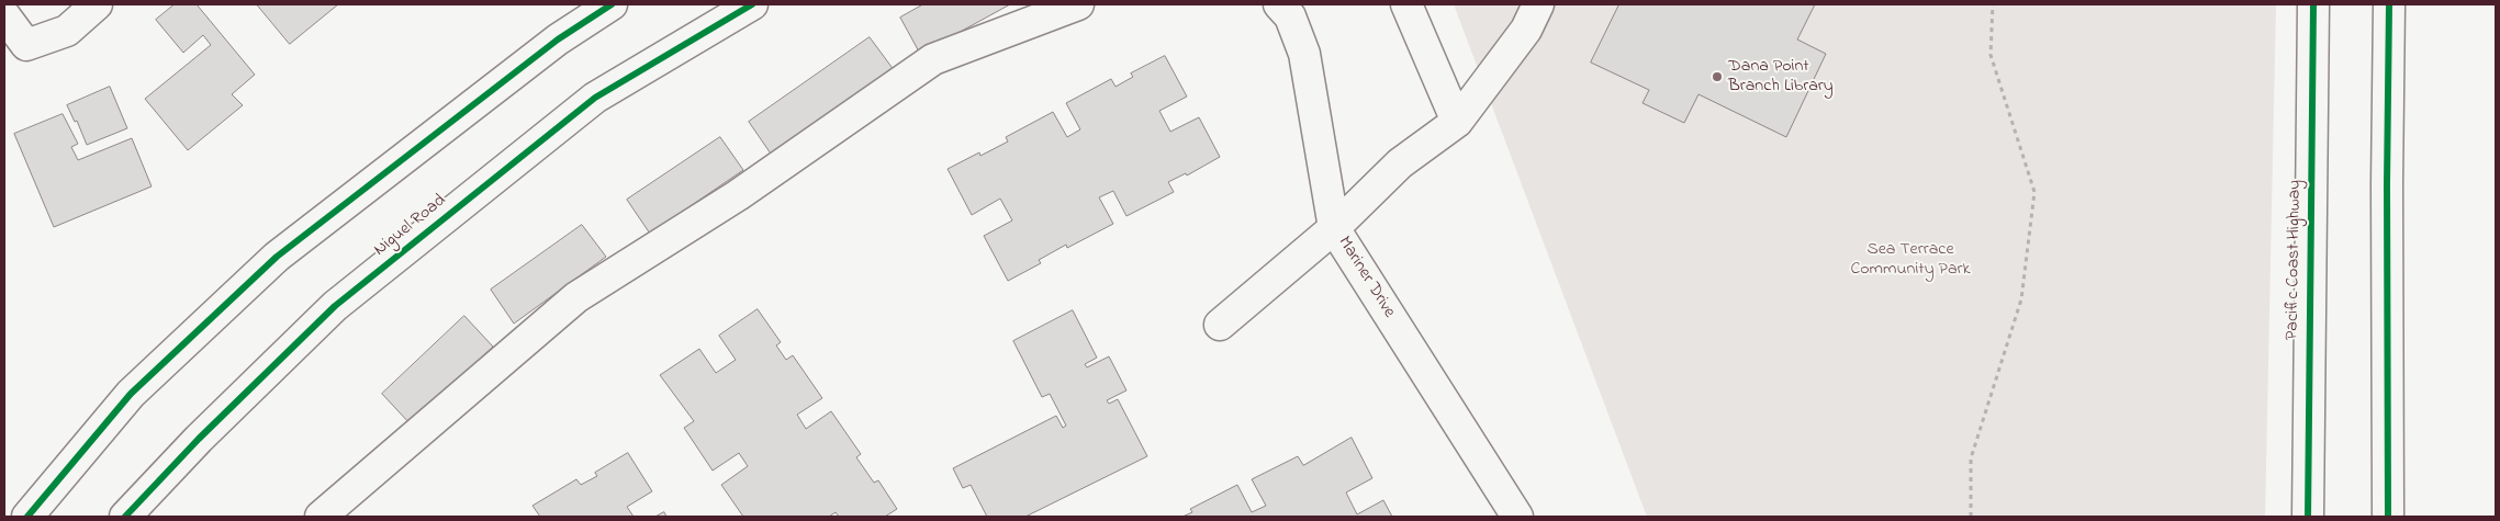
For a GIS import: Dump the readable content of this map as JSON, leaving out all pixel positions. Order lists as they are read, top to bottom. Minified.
{"streets":{"main road":["Niguel Road","Pacific Coast Highway","Mariner Drive"]},"parks":["Sea Terrace Community Park"],"places":["Dana Point Branch Library"]}
